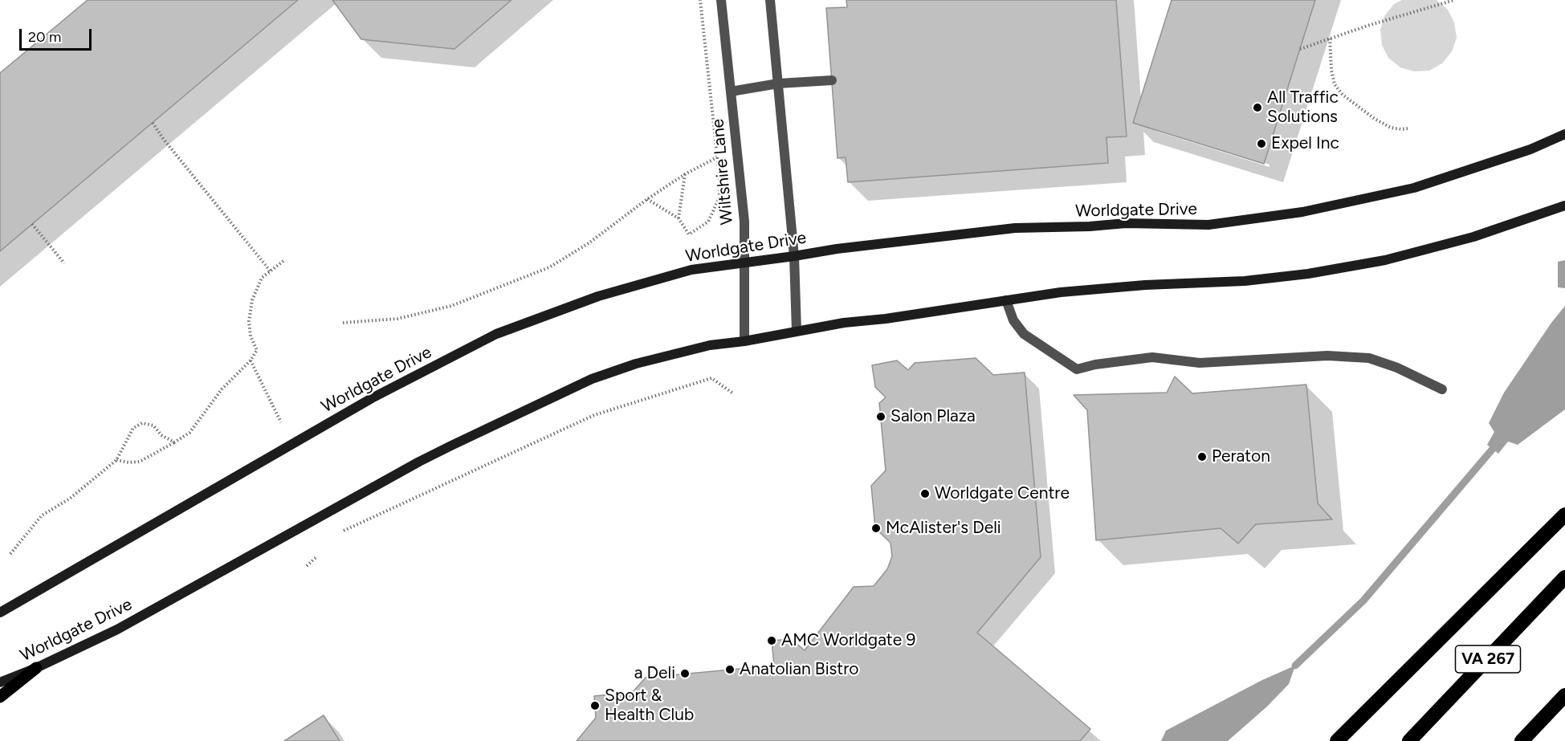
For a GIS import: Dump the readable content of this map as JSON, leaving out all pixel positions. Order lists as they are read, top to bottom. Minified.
{"streets":{"highway":["VA 267"],"street":["Wiltshire Lane","Worldgate Drive"]},"crossings":[["Wiltshire Lane","Worldgate Drive"]],"places":["All Traffic Solutions","Expel Inc","Salon Plaza","Peraton","Worldgate Centre","McAlister's Deli","AMC Worldgate 9","Anatolian Bistro","a Deli","Sport & Health Club"],"scale_bar":"20 m"}
